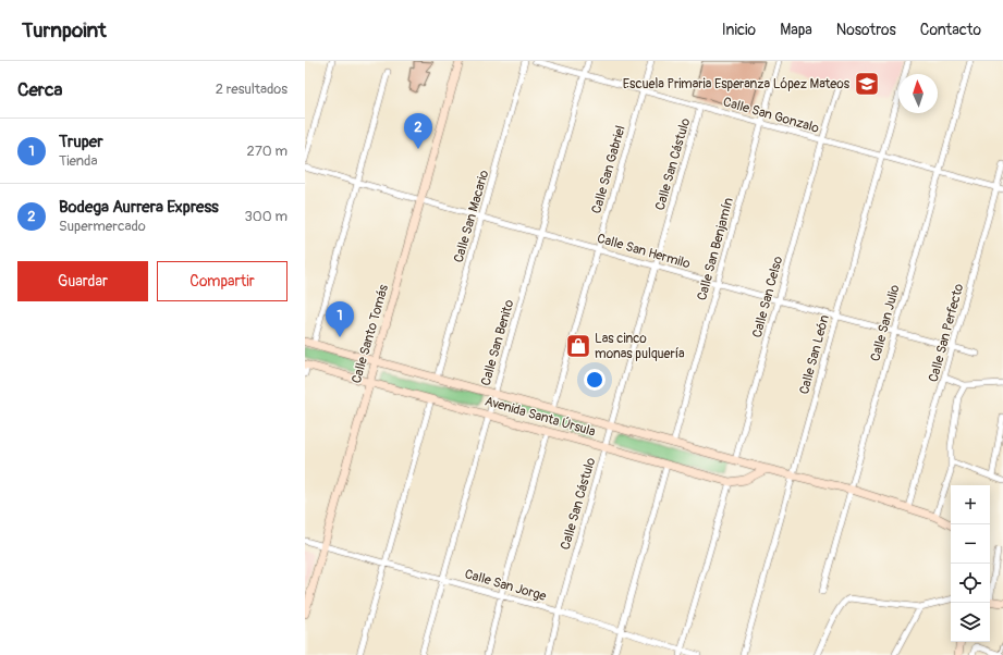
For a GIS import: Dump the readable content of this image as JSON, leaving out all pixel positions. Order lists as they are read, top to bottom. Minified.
{"streets":{"street":["Calle San Gonzalo","Calle San Cástulo","Calle San Gabriel","Calle San Macario","Calle San Benjamín","Calle San Hermilo","Calle San Celso","Calle San Julio","Calle San Perfecto","Calle Santo Tomás","Calle San Benito","Calle San León","Avenida Santa Úrsula","Calle San Jorge"]},"crossings":[["Calle San Gonzalo","Calle San Cástulo"],["Calle San Gonzalo","Calle San Gabriel"],["Calle San Gonzalo","Calle San Benjamín"],["Calle San Gonzalo","Calle San Celso"],["Calle San Gonzalo","Calle San Julio"],["Calle San Gonzalo","Calle San Perfecto"],["Calle San Gonzalo","Calle San Benito"],["Calle San Gonzalo","Calle San León"],["Calle San Cástulo","Calle San Hermilo"],["Calle San Cástulo","Avenida Santa Úrsula"],["Calle San Cástulo","Calle San Jorge"],["Calle San Gabriel","Calle San Hermilo"],["Calle San Gabriel","Avenida Santa Úrsula"],["Calle San Macario","Calle San Hermilo"],["Calle San Macario","Avenida Santa Úrsula"],["Calle San Benjamín","Calle San Hermilo"],["Calle San Benjamín","Avenida Santa Úrsula"],["Calle San Hermilo","Calle San Celso"],["Calle San Hermilo","Calle San Julio"],["Calle San Hermilo","Calle San Perfecto"],["Calle San Hermilo","Calle Santo Tomás"],["Calle San Hermilo","Calle San Benito"],["Calle San Hermilo","Calle San León"],["Calle San Celso","Avenida Santa Úrsula"],["Calle San Julio","Avenida Santa Úrsula"],["Calle San Perfecto","Avenida Santa Úrsula"],["Calle Santo Tomás","Avenida Santa Úrsula"],["Calle Santo Tomás","Calle San Jorge"],["Calle San Benito","Avenida Santa Úrsula"],["Calle San Benito","Calle San Jorge"],["Calle San León","Avenida Santa Úrsula"]],"places":{"school or university":["Escuela Primaria Esperanza López Mateos"],"shop":["Las cinco monas pulquería"]},"north":"top","page":{"header":"Turnpoint","nav":["Inicio","Mapa","Nosotros","Contacto"],"heading":["Cerca","2 resultados"],"pins":["2","1"],"list":[{"mark":"1","name":"Truper","note":"Tienda","value":"270 m"},{"mark":"2","name":"Bodega Aurrera Express","note":"Supermercado","value":"300 m"}],"buttons":["Guardar","Compartir"],"map_buttons":["+","−"]}}
